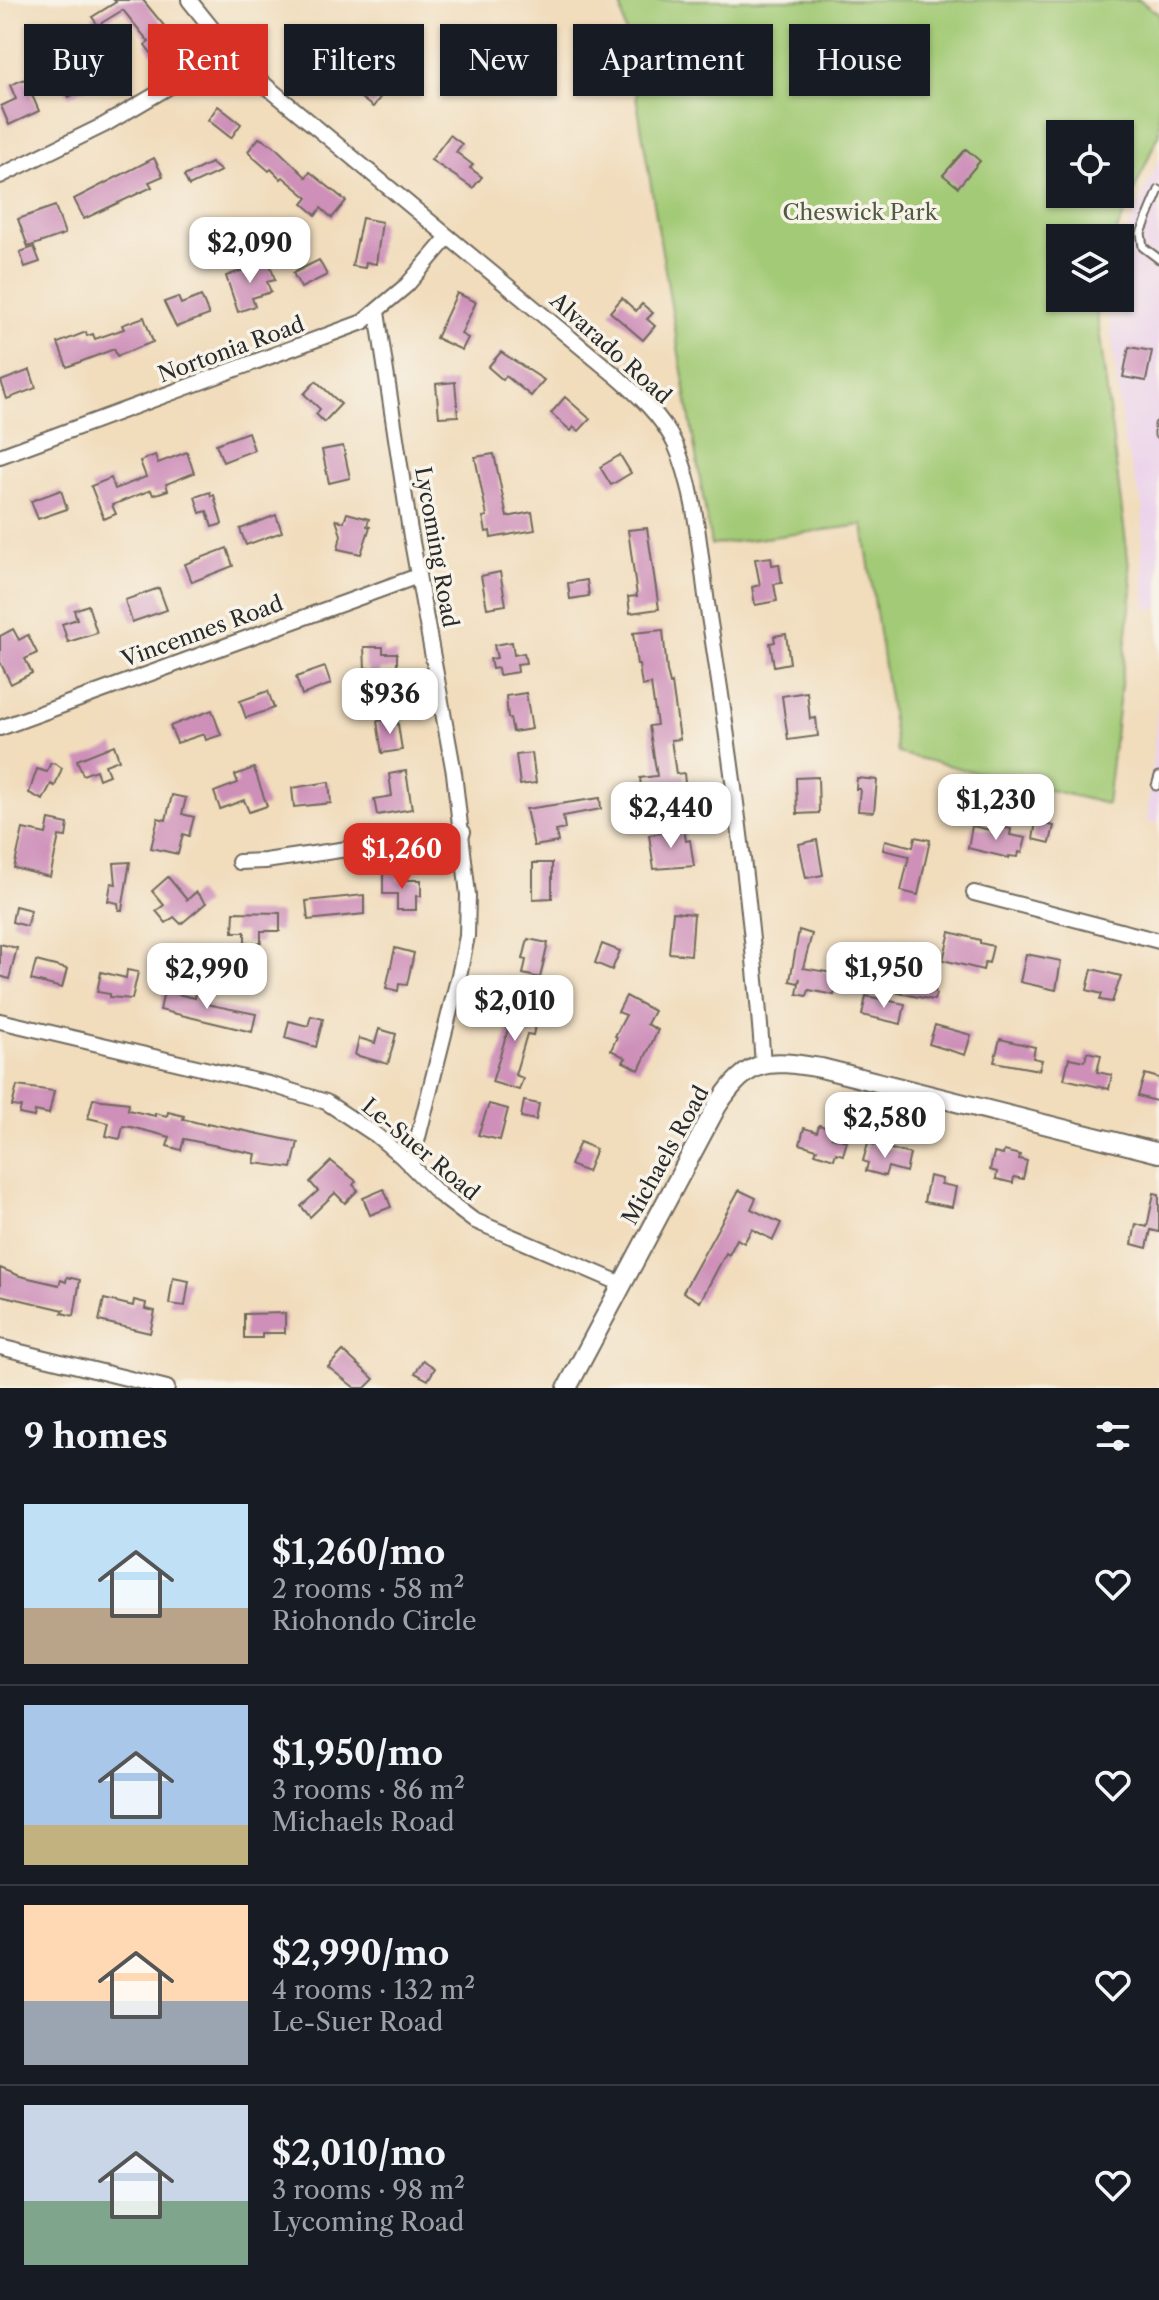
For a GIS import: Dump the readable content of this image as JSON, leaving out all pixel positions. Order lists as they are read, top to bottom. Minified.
{"streets":{"street":["Alvarado Road","Nortonia Road","Lycoming Road","Vincennes Road","Le-Suer Road","Michaels Road"]},"crossings":[["Alvarado Road","Nortonia Road"],["Alvarado Road","Michaels Road"],["Nortonia Road","Lycoming Road"],["Lycoming Road","Vincennes Road"],["Lycoming Road","Le-Suer Road"],["Le-Suer Road","Michaels Road"]],"parks":["Cheswick Park"],"page":{"chip":["Buy","Rent","Filters","New","Apartment","House"],"price":["$2,090","$936","$1,230","$2,440","$1,260","$1,950","$2,990","$2,010","$2,580"],"heading":"9 homes","list":[{"name":"$1,260/mo","note":"2 rooms · 58 m² · Riohondo Circle"},{"name":"$1,950/mo","note":"3 rooms · 86 m² · Michaels Road"},{"name":"$2,990/mo","note":"4 rooms · 132 m² · Le-Suer Road"},{"name":"$2,010/mo","note":"3 rooms · 98 m² · Lycoming Road"}]}}
